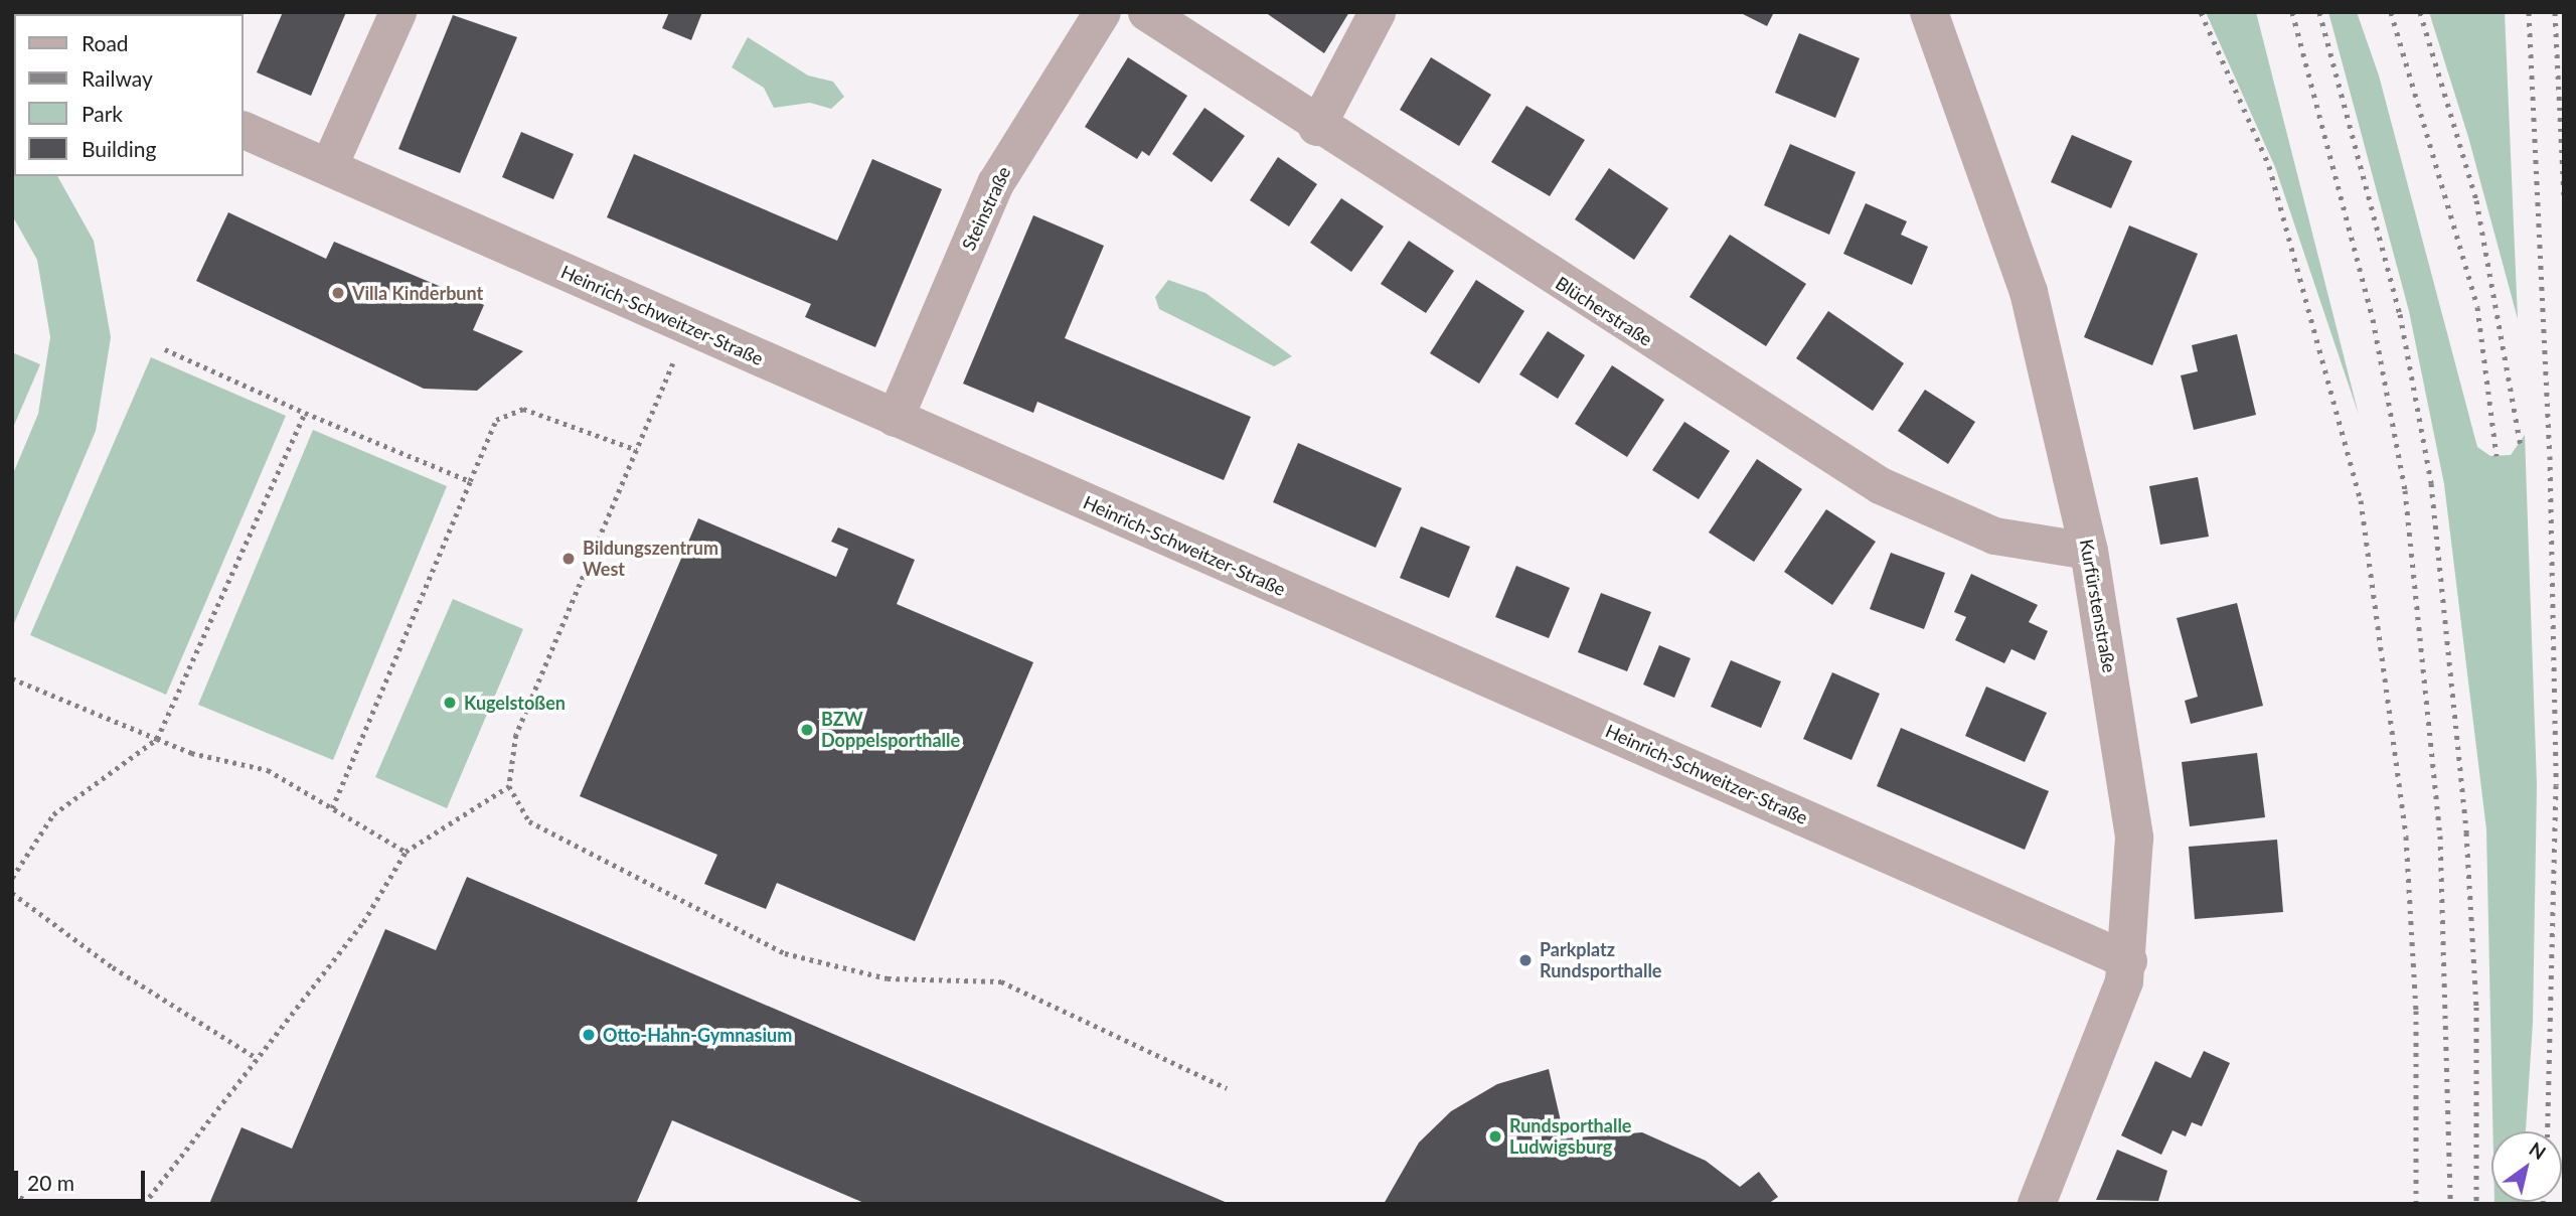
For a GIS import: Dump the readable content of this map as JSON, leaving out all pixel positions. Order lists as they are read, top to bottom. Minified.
{"streets":{"street":["Steinstraße","Blücherstraße","Heinrich-Schweitzer-Straße","Kurfürstenstraße"]},"crossings":[["Steinstraße","Heinrich-Schweitzer-Straße"],["Blücherstraße","Kurfürstenstraße"],["Heinrich-Schweitzer-Straße","Kurfürstenstraße"]],"places":["Villa Kinderbunt","Bildungszentrum West","Kugelstoßen","BZW Doppelsporthalle","Parkplatz Rundsporthalle","Otto-Hahn-Gymnasium","Rundsporthalle Ludwigsburg"],"legend":["Road","Railway","Park","Building"],"scale_bar":"20 m","north":"top right"}
